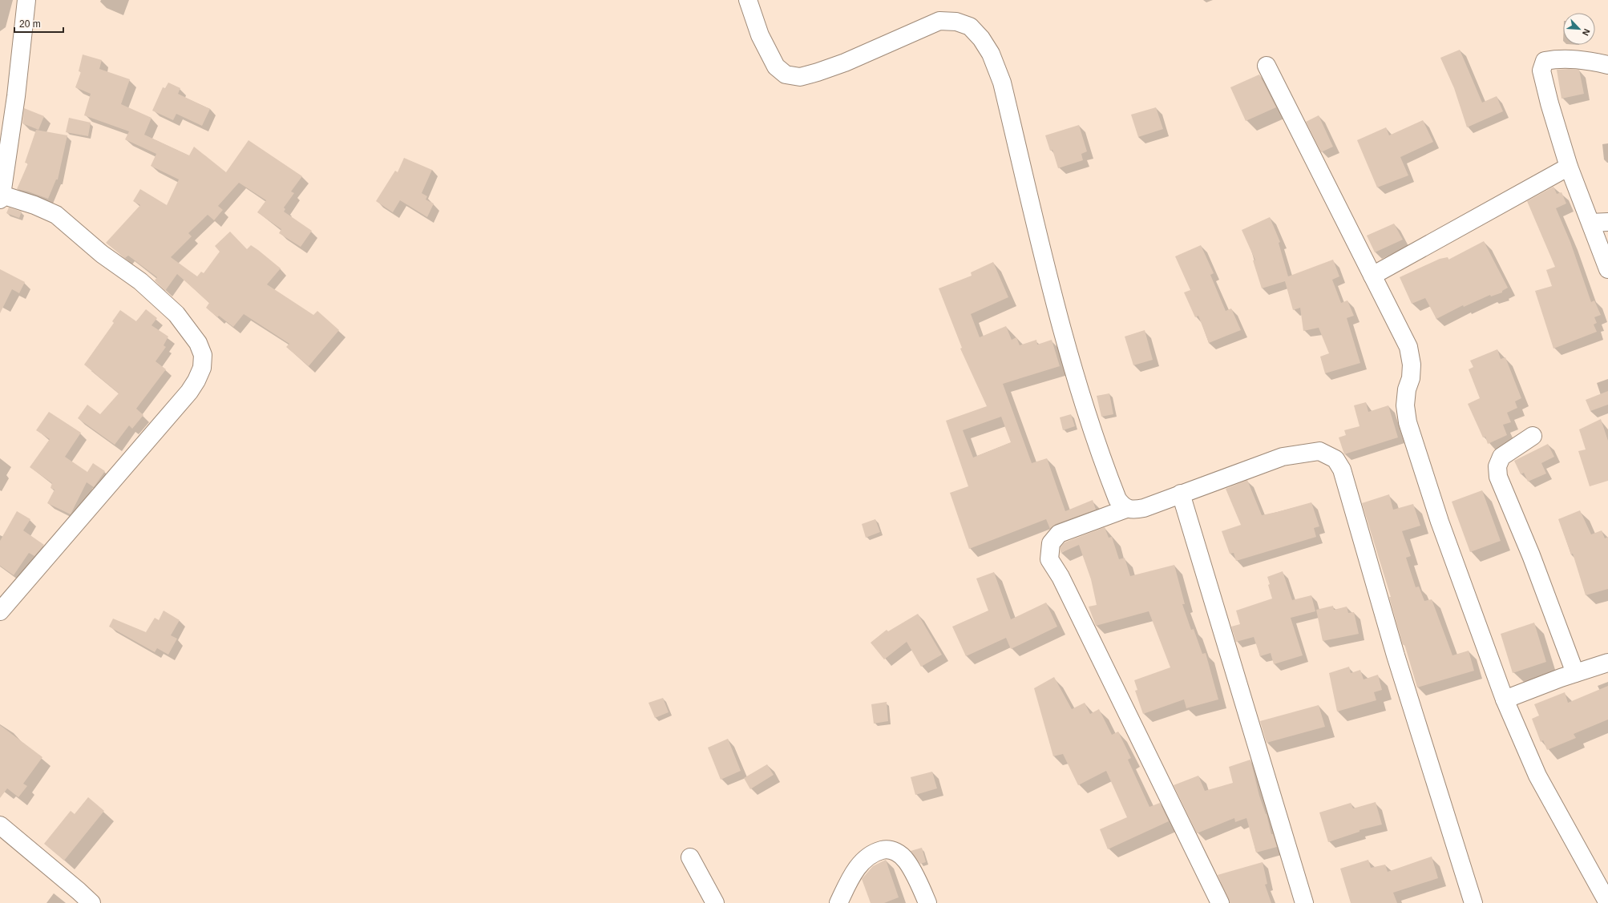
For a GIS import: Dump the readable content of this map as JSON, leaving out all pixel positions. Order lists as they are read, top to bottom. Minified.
{"scale_bar":"20 m","north":"bottom right"}
